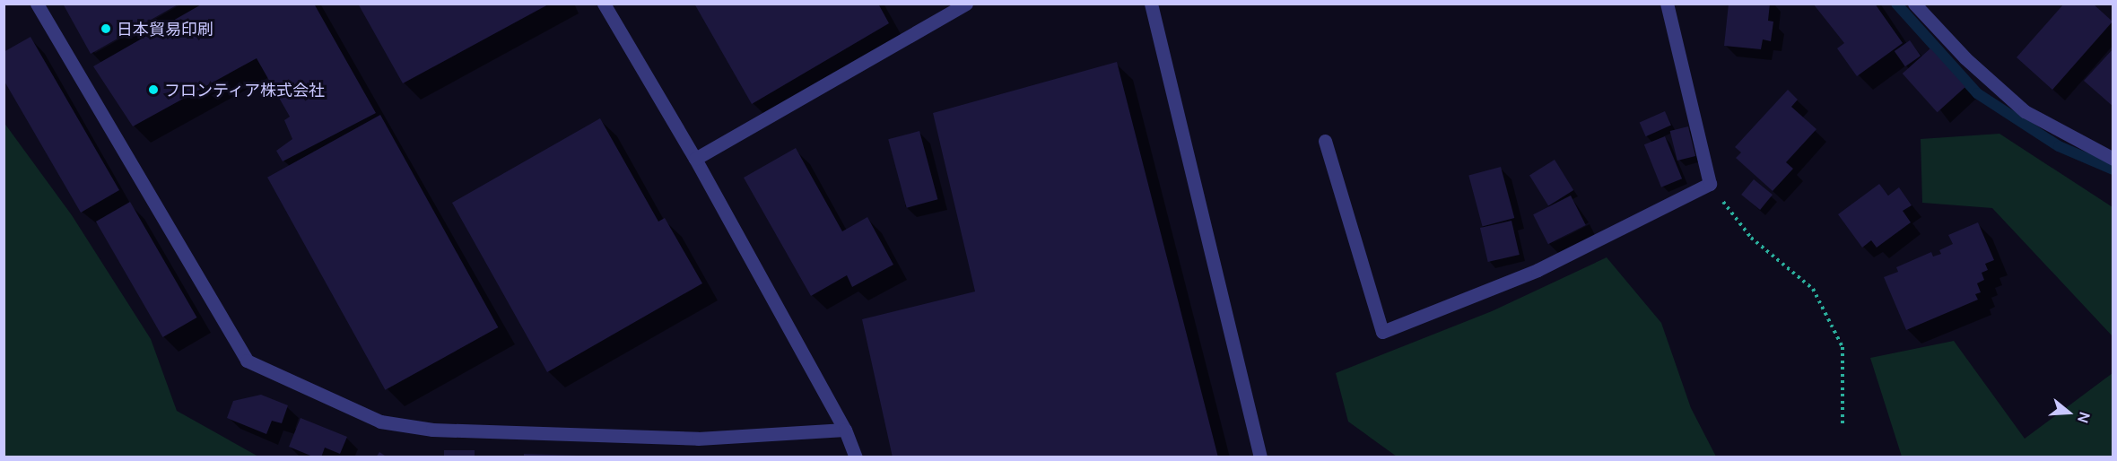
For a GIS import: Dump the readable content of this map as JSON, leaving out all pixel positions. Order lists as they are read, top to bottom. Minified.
{"places":["日本貿易印刷","フロンティア株式会社"],"north":"right"}
